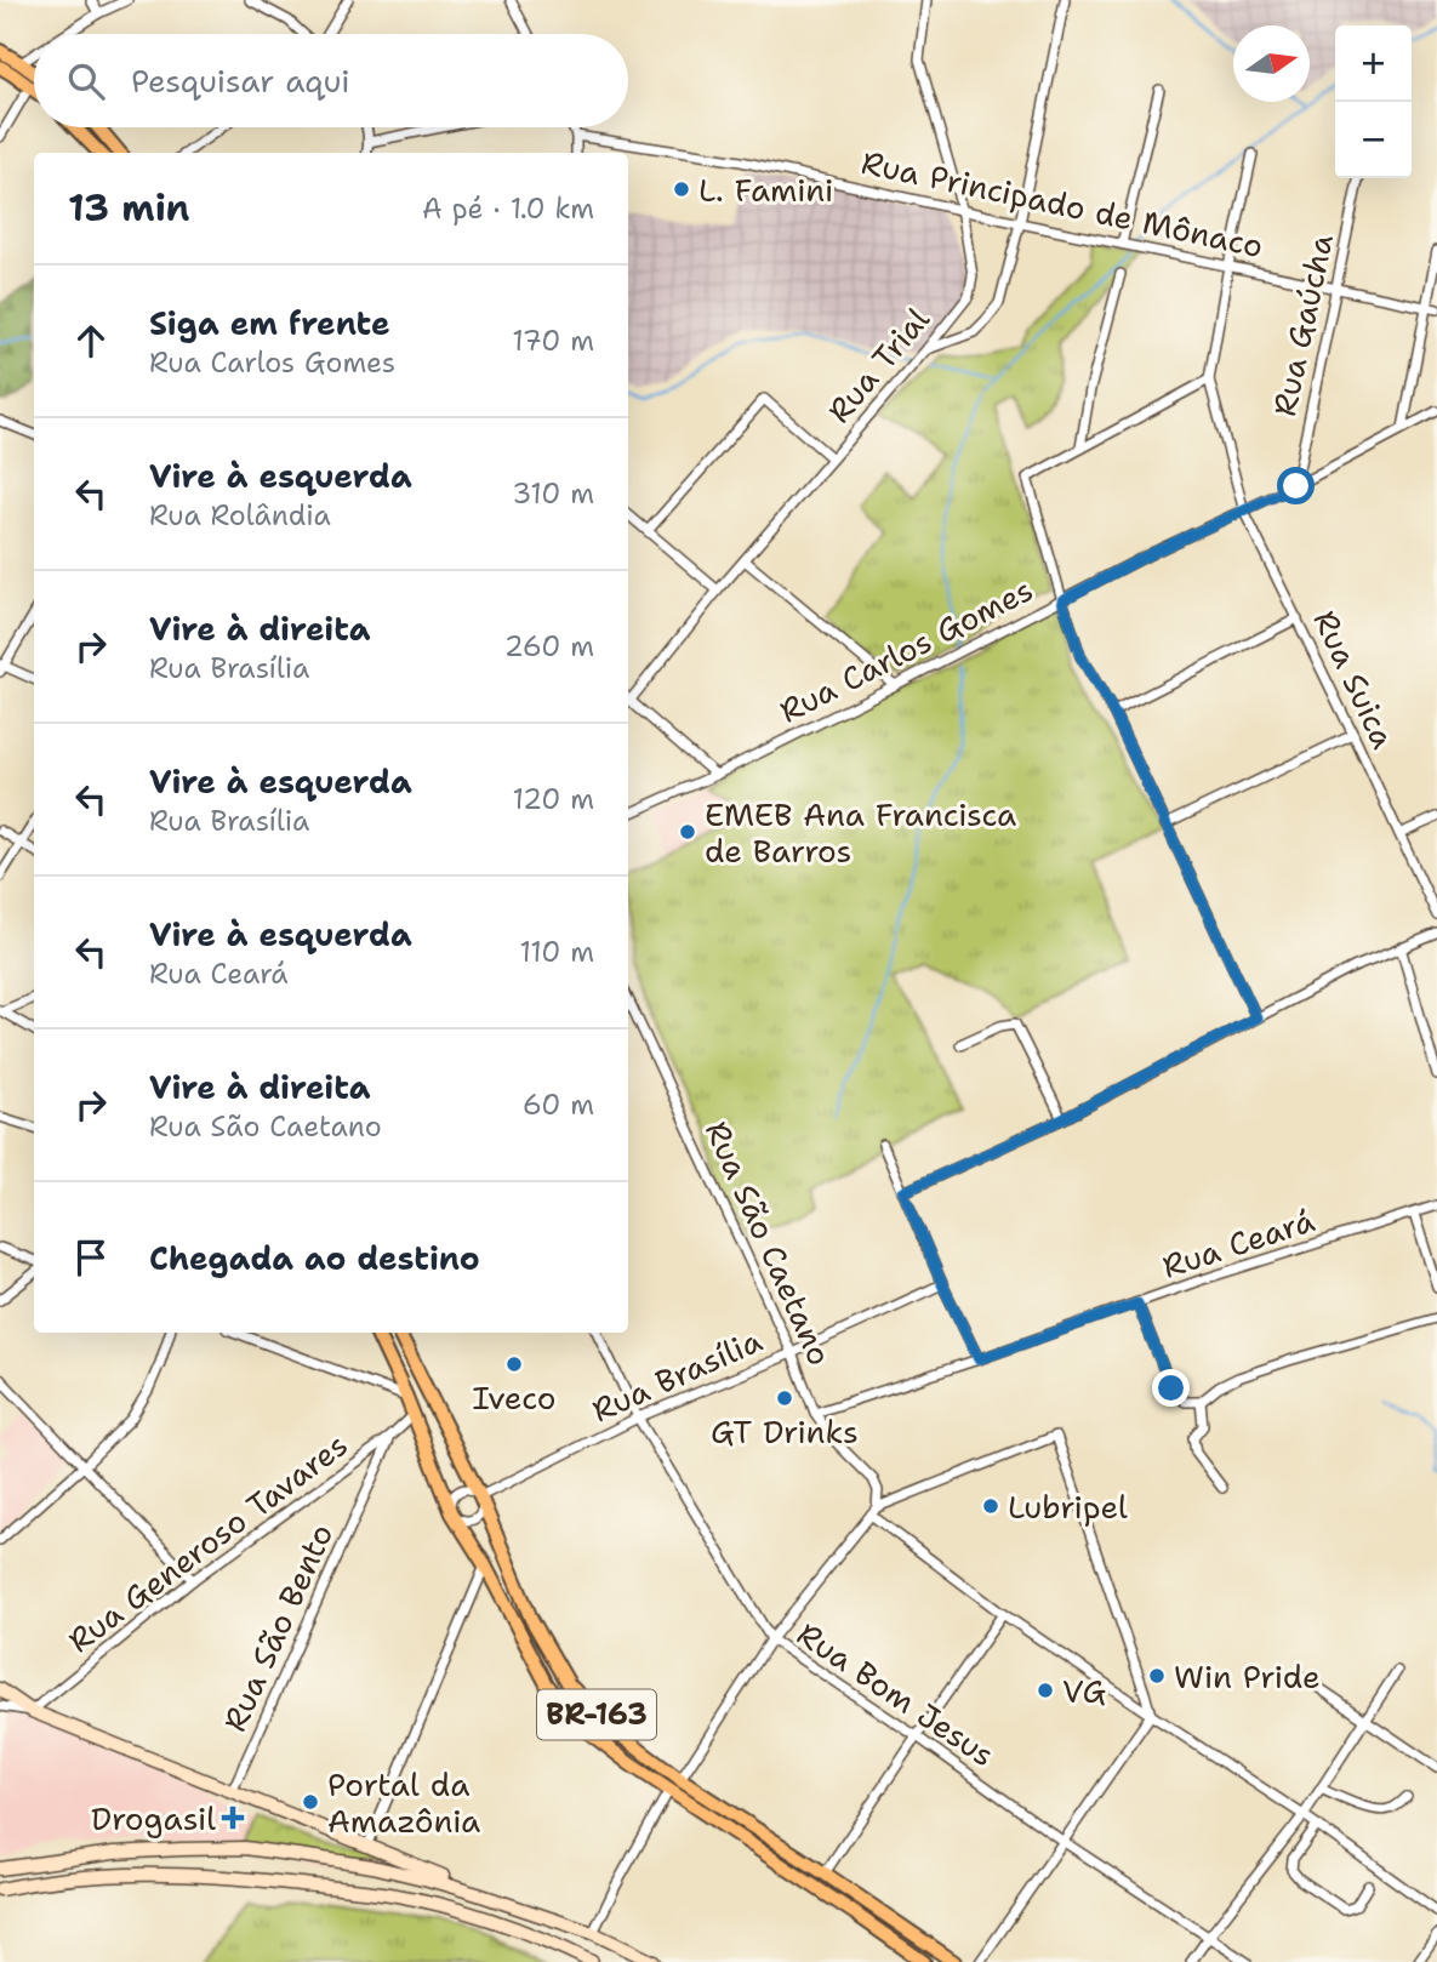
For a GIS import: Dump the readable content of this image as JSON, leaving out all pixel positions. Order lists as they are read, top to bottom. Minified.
{"streets":{"main road":["BR-163"],"street":["Rua Principado de Mônaco","Rua Gaúcha","Rua Trial","Rua Carlos Gomes","Rua Suica","Rua São Caetano","Rua Ceará","Rua Brasília","Rua Generoso Tavares","Rua São Bento","Rua Bom Jesus"]},"crossings":[["Rua Principado de Mônaco","Rua Gaúcha"],["Rua Principado de Mônaco","Rua Trial"],["Rua Gaúcha","Rua Carlos Gomes"],["Rua Carlos Gomes","Rua Suica"],["Rua São Caetano","Rua Ceará"],["Rua São Caetano","Rua Brasília"],["Rua Brasília","Rua Bom Jesus"],["Rua Brasília","BR-163"],["Rua Generoso Tavares","Rua São Bento"],["Rua Generoso Tavares","BR-163"]],"places":{"other":["L. Famini","EMEB Ana Francisca de Barros","Iveco","GT Drinks","Lubripel","Win Pride","VG","Portal da Amazônia"],"health":["Drogasil"]},"north":"right","page":{"map_buttons":["+","−"],"search":"Pesquisar aqui","heading":["13 min","A pé · 1.0 km"],"list":[["Siga em frente","Rua Carlos Gomes","170 m"],["Vire à esquerda","Rua Rolândia","310 m"],["Vire à direita","Rua Brasília","260 m"],["Vire à esquerda","Rua Brasília","120 m"],["Vire à esquerda","Rua Ceará","110 m"],["Vire à direita","Rua São Caetano","60 m"],"Chegada ao destino"]}}
